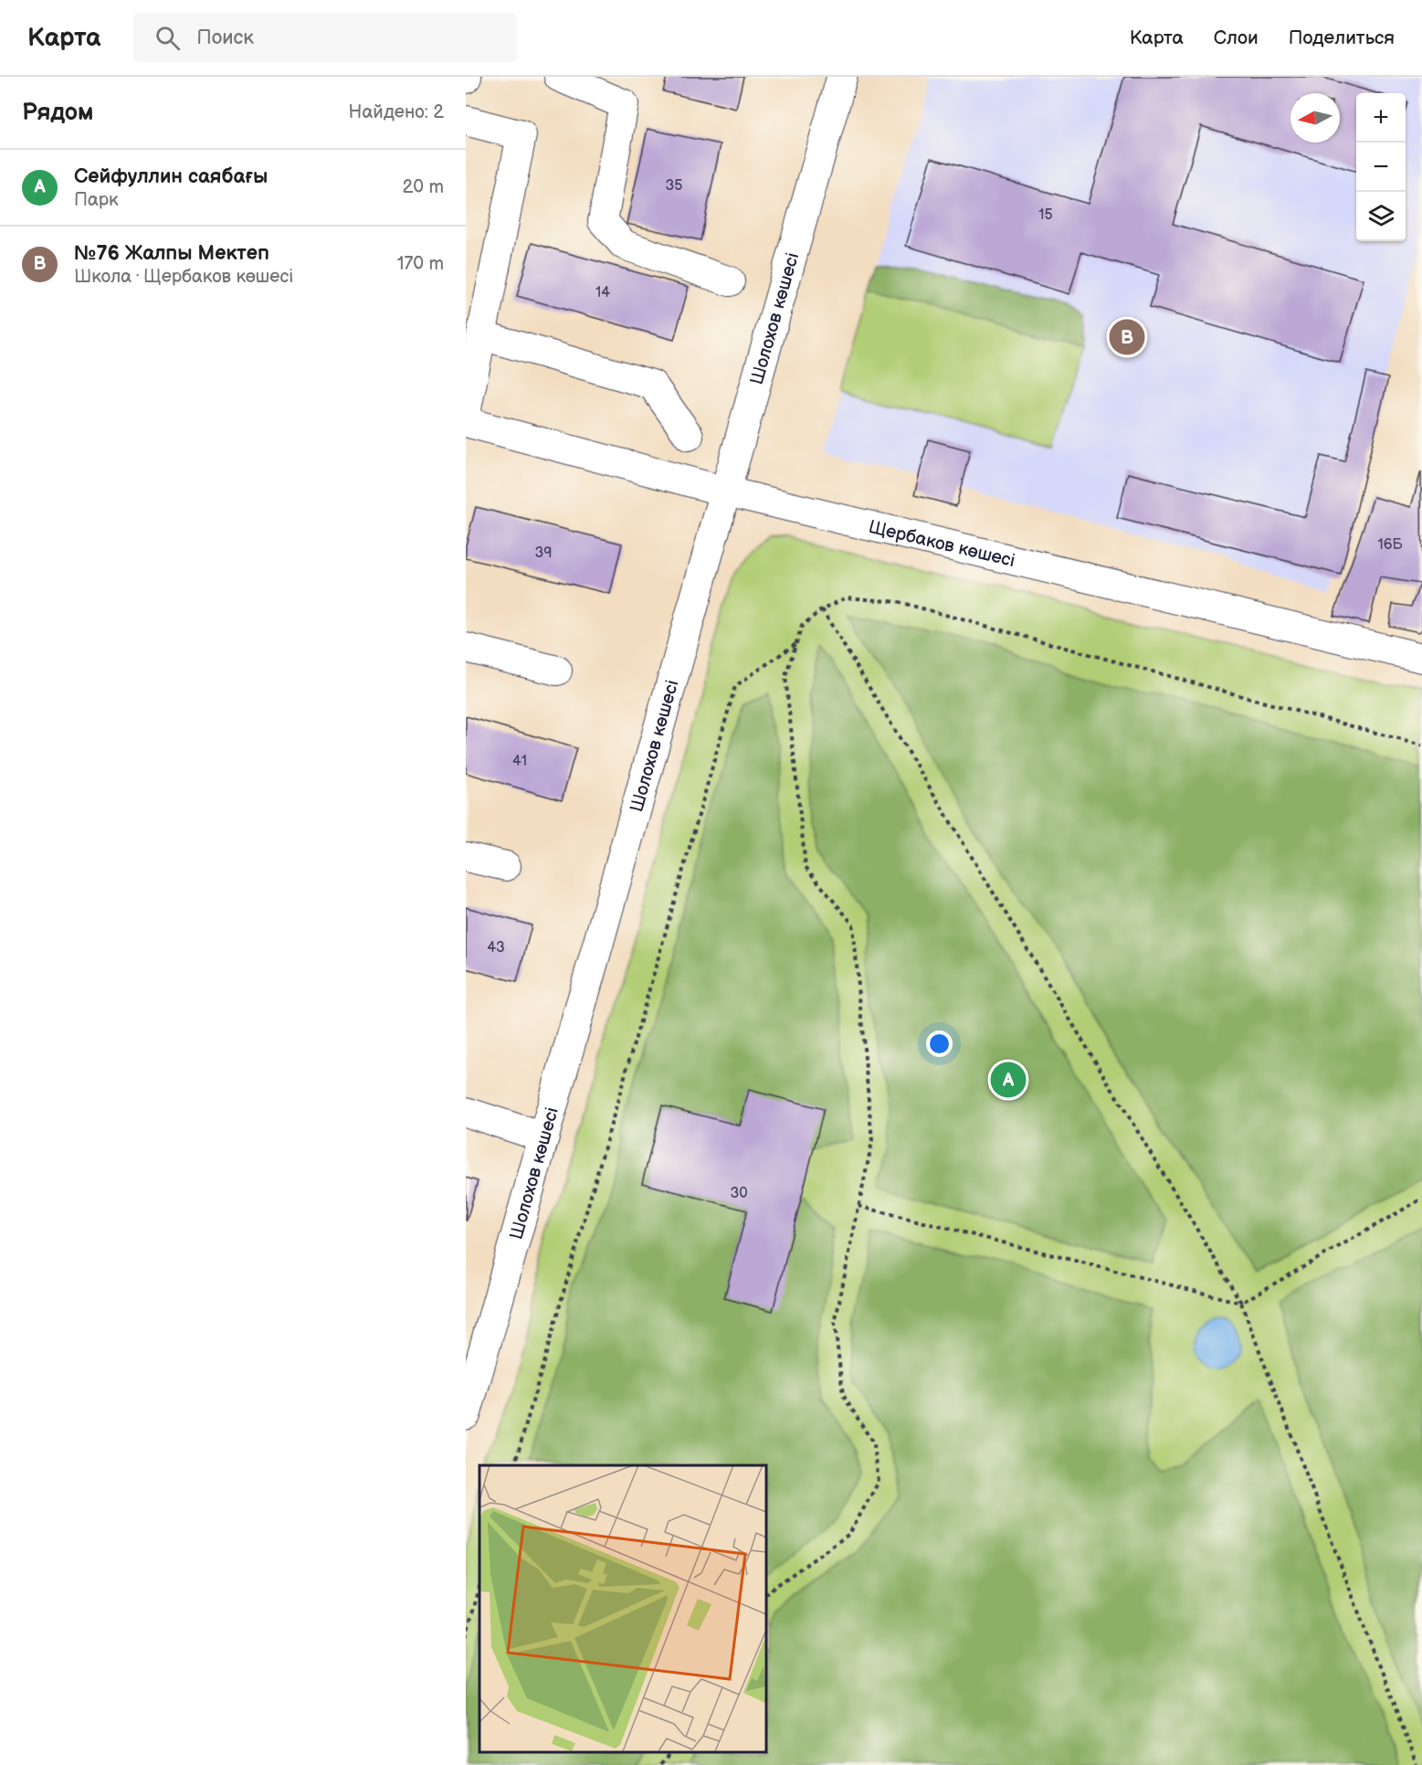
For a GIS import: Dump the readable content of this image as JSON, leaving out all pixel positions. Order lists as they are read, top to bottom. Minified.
{"streets":{"main road":["Шолохов көшесі"],"street":["Щербаков көшесі"]},"crossings":[["Шолохов көшесі","Щербаков көшесі"]],"house_numbers":["35","15","14","16Б","39","41","43","30"],"north":"left","page":{"header":"Карта","search":"Поиск","nav":["Карта","Слои","Поделиться"],"heading":["Рядом","Найдено: 2"],"map_buttons":["+","−"],"list":[{"mark":"A","name":"Сейфуллин саябағы","note":"Парк","value":"20 m"},{"mark":"B","name":"№76 Жалпы Мектеп","note":"Школа · Щербаков көшесі","value":"170 m"}],"pins":["B","A"]}}
